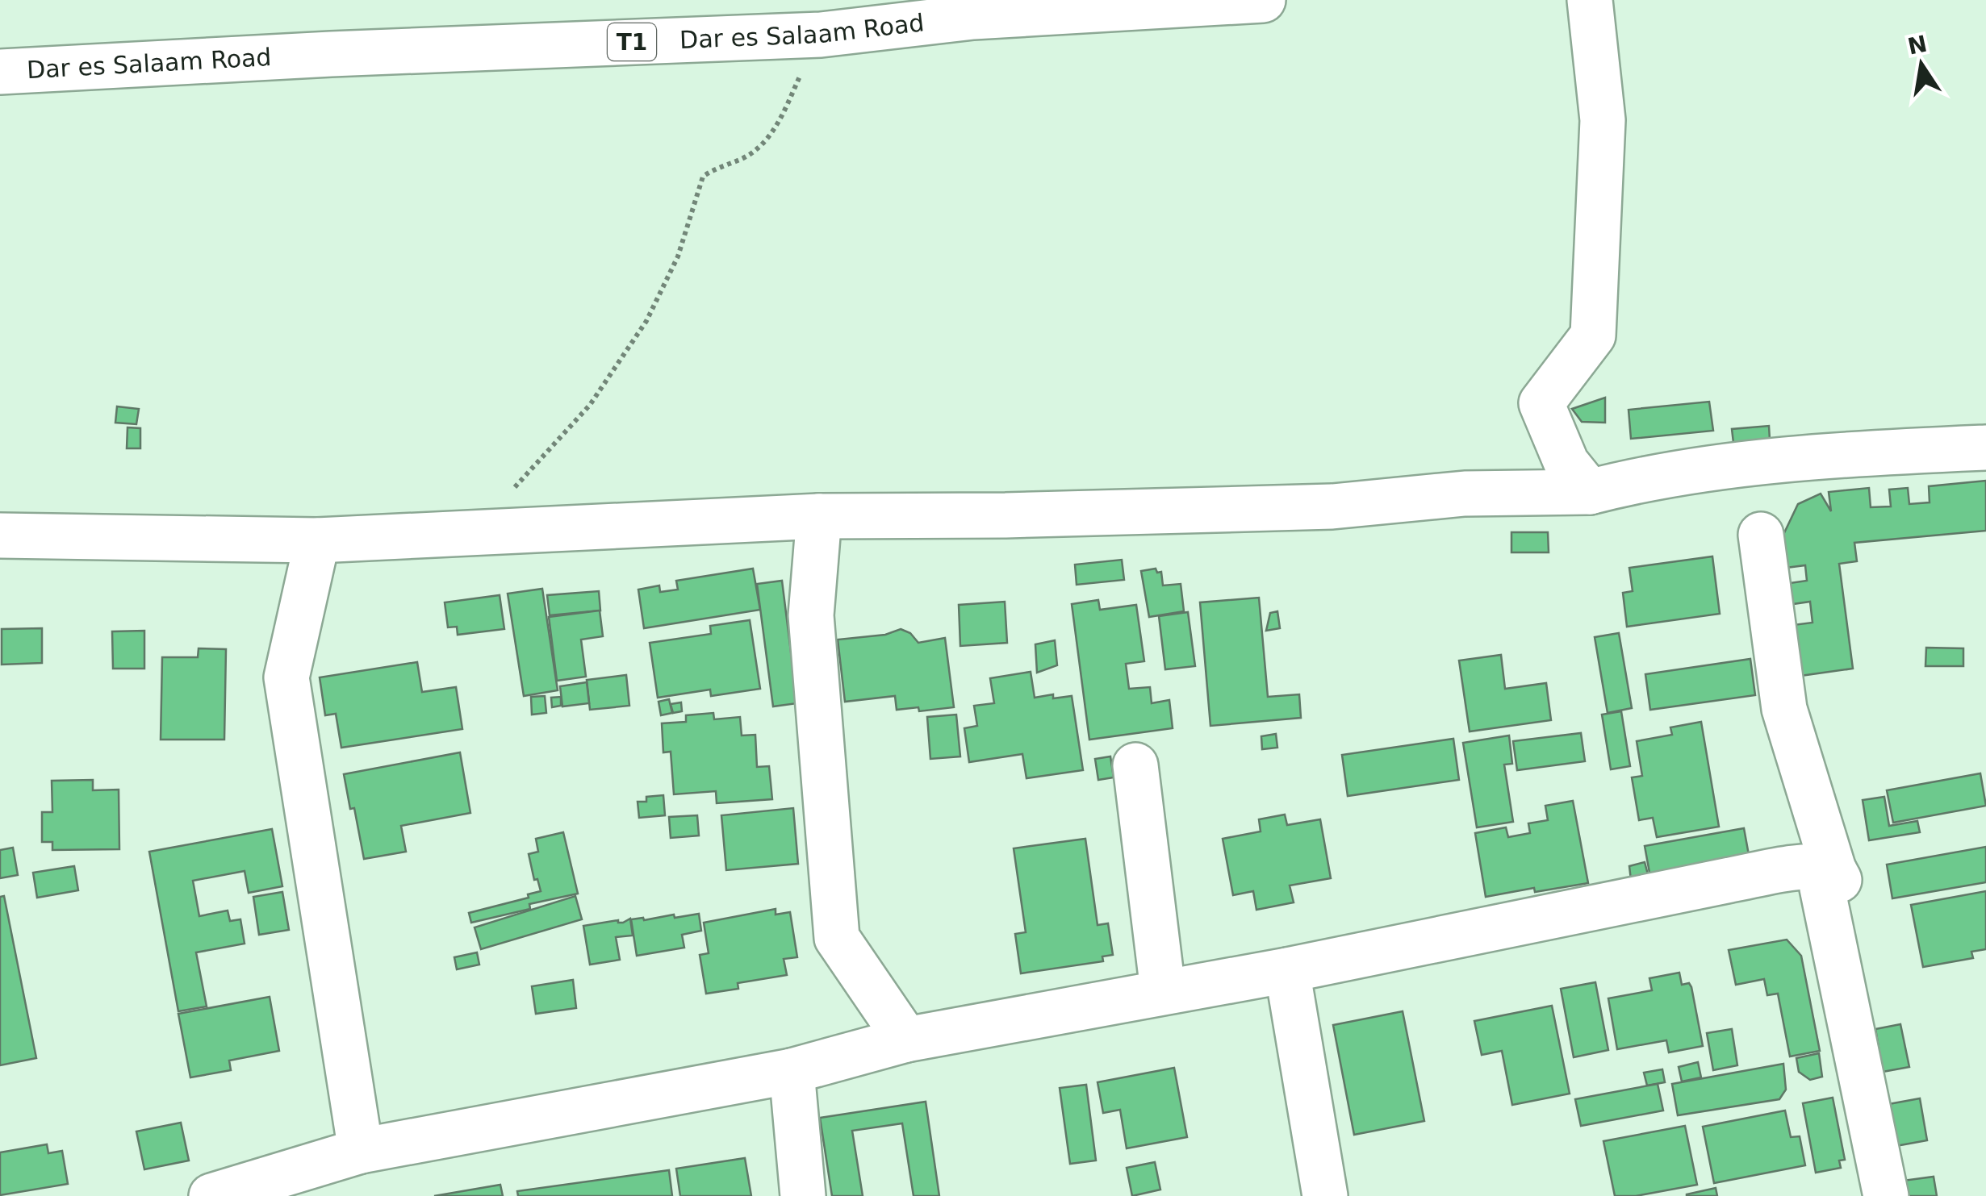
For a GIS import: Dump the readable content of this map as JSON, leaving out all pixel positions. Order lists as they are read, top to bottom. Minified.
{"streets":{"main road":["Dar es Salaam Road","T1"]},"north":"top"}
